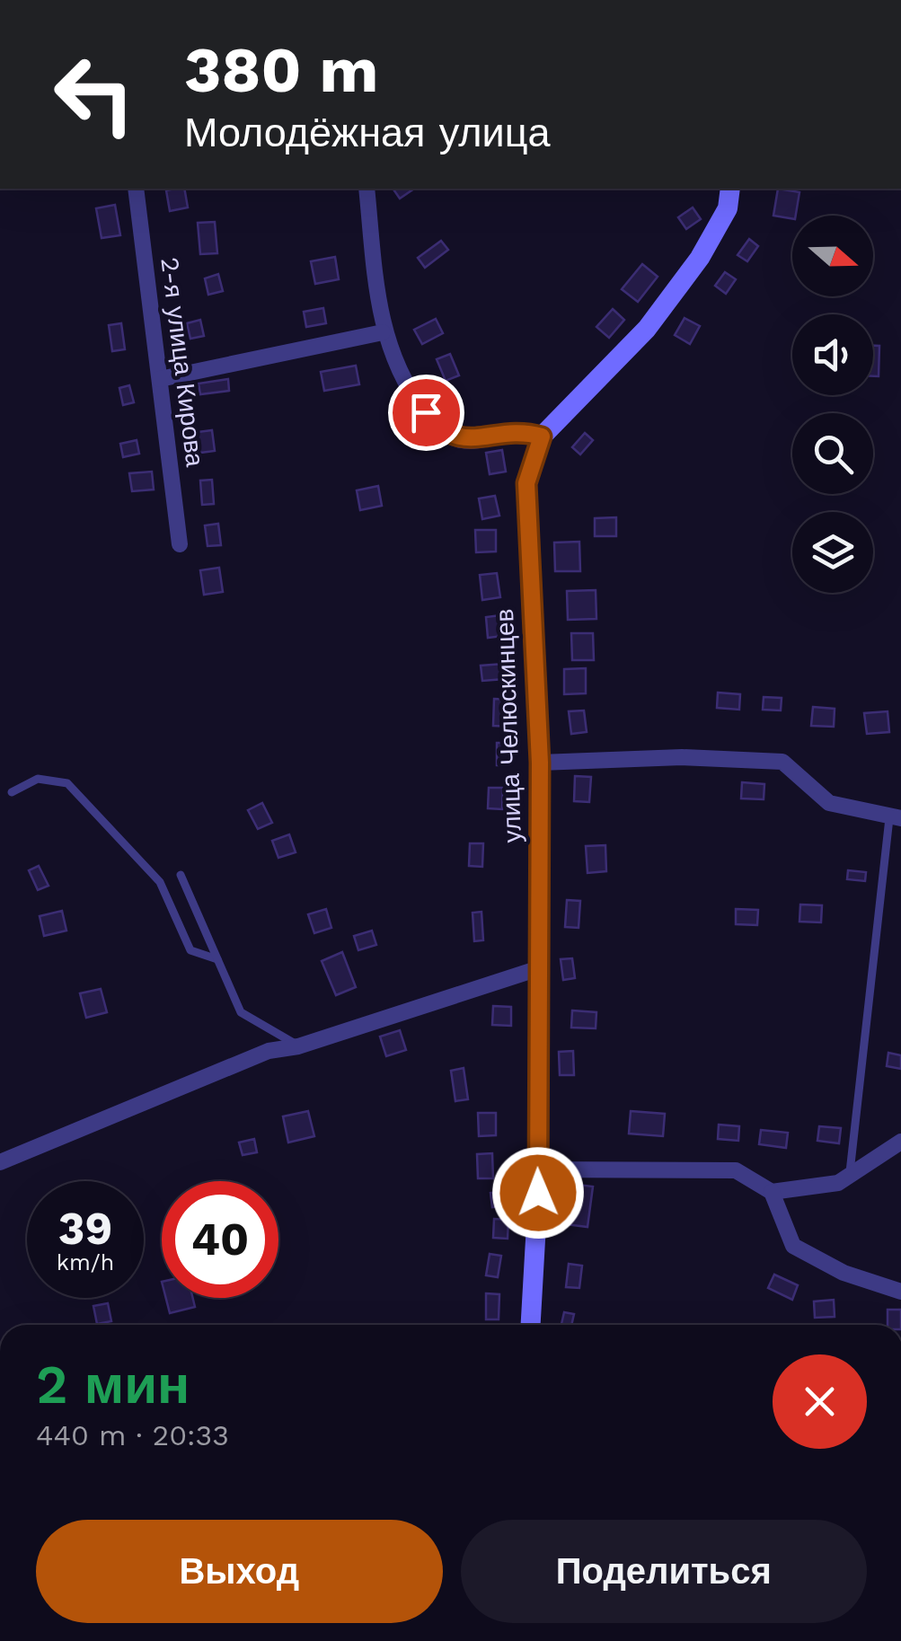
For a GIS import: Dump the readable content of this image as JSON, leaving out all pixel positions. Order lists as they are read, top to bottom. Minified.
{"streets":{"street":["2-я улица Кирова","улица Челюскинцев"]},"north":"right","page":{"turn":["380 m","Молодёжная улица"],"speed":"39 km/h","limit":"40","heading":["2 мин","440 m · 20:33"],"buttons":["Выход","Поделиться"]}}
